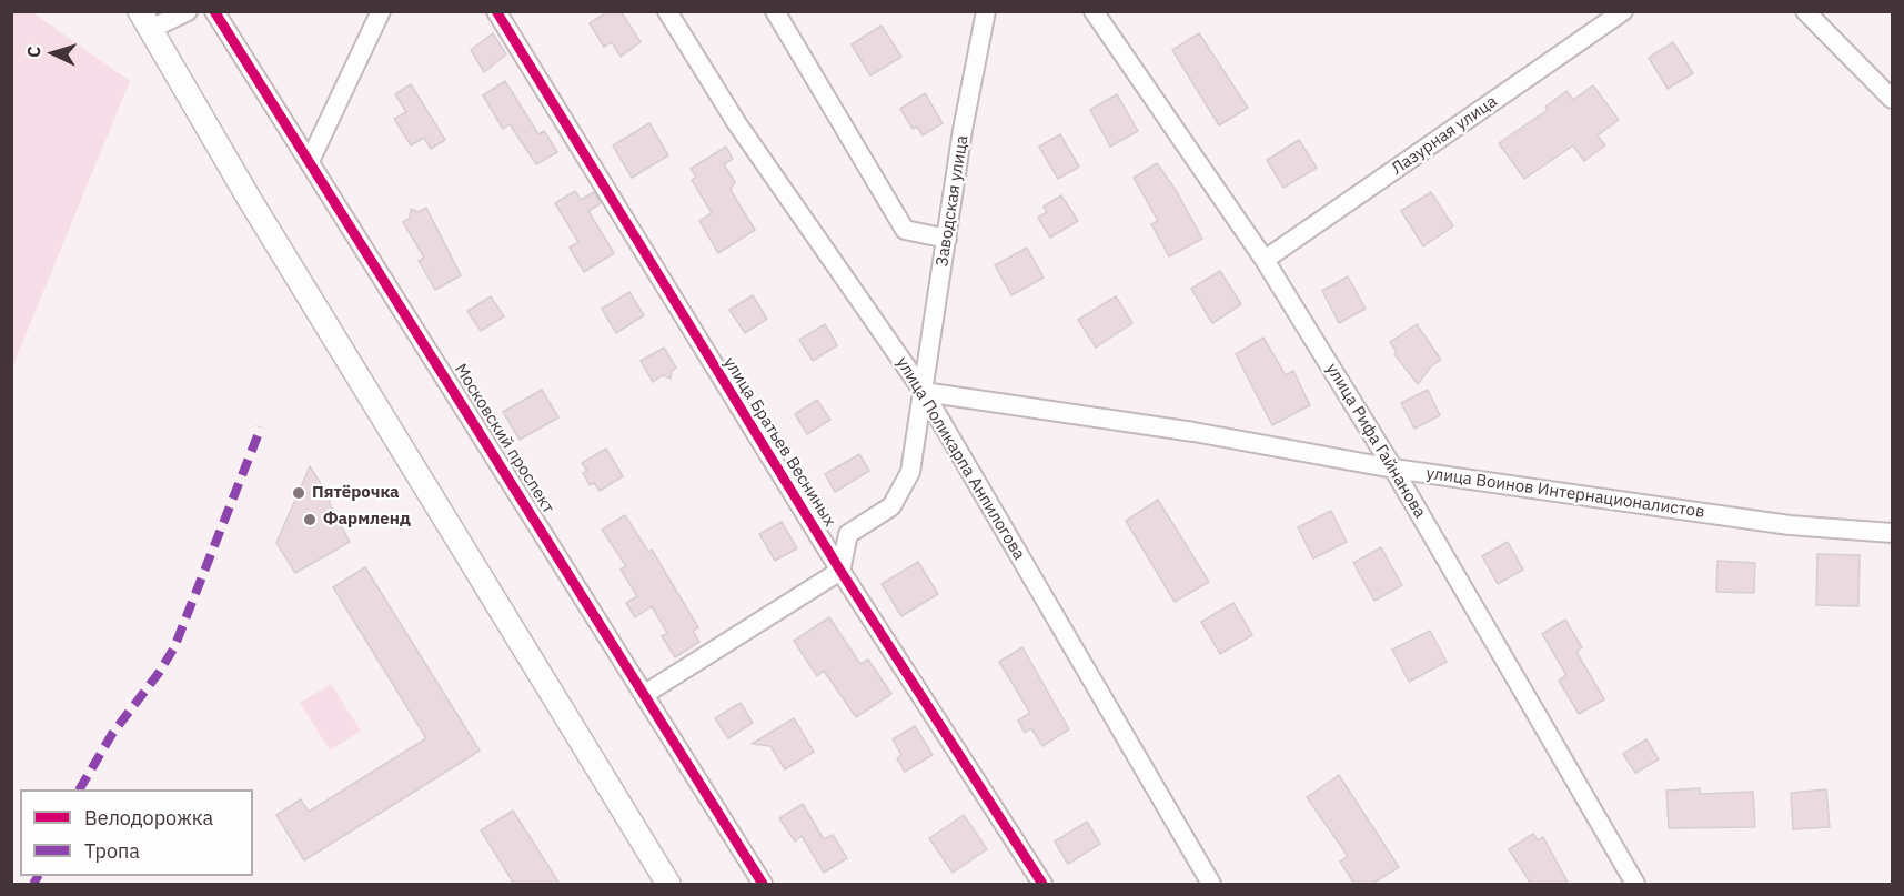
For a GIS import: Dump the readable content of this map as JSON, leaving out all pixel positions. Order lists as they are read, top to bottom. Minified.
{"streets":{"street":["Лазурная улица","Заводская улица","Московский проспект","улица Рифа Гайнанова","улица Братьев Весниных","улица Поликарпа Анпилогова","улица Воинов Интернационалистов"]},"crossings":[["Лазурная улица","улица Рифа Гайнанова"],["Заводская улица","улица Братьев Весниных"],["Заводская улица","улица Поликарпа Анпилогова"],["Заводская улица","улица Воинов Интернационалистов"],["улица Рифа Гайнанова","улица Воинов Интернационалистов"],["улица Поликарпа Анпилогова","улица Воинов Интернационалистов"]],"places":["Пятёрочка","Фармленд"],"legend":["Велодорожка","Тропа"],"north":"left"}
